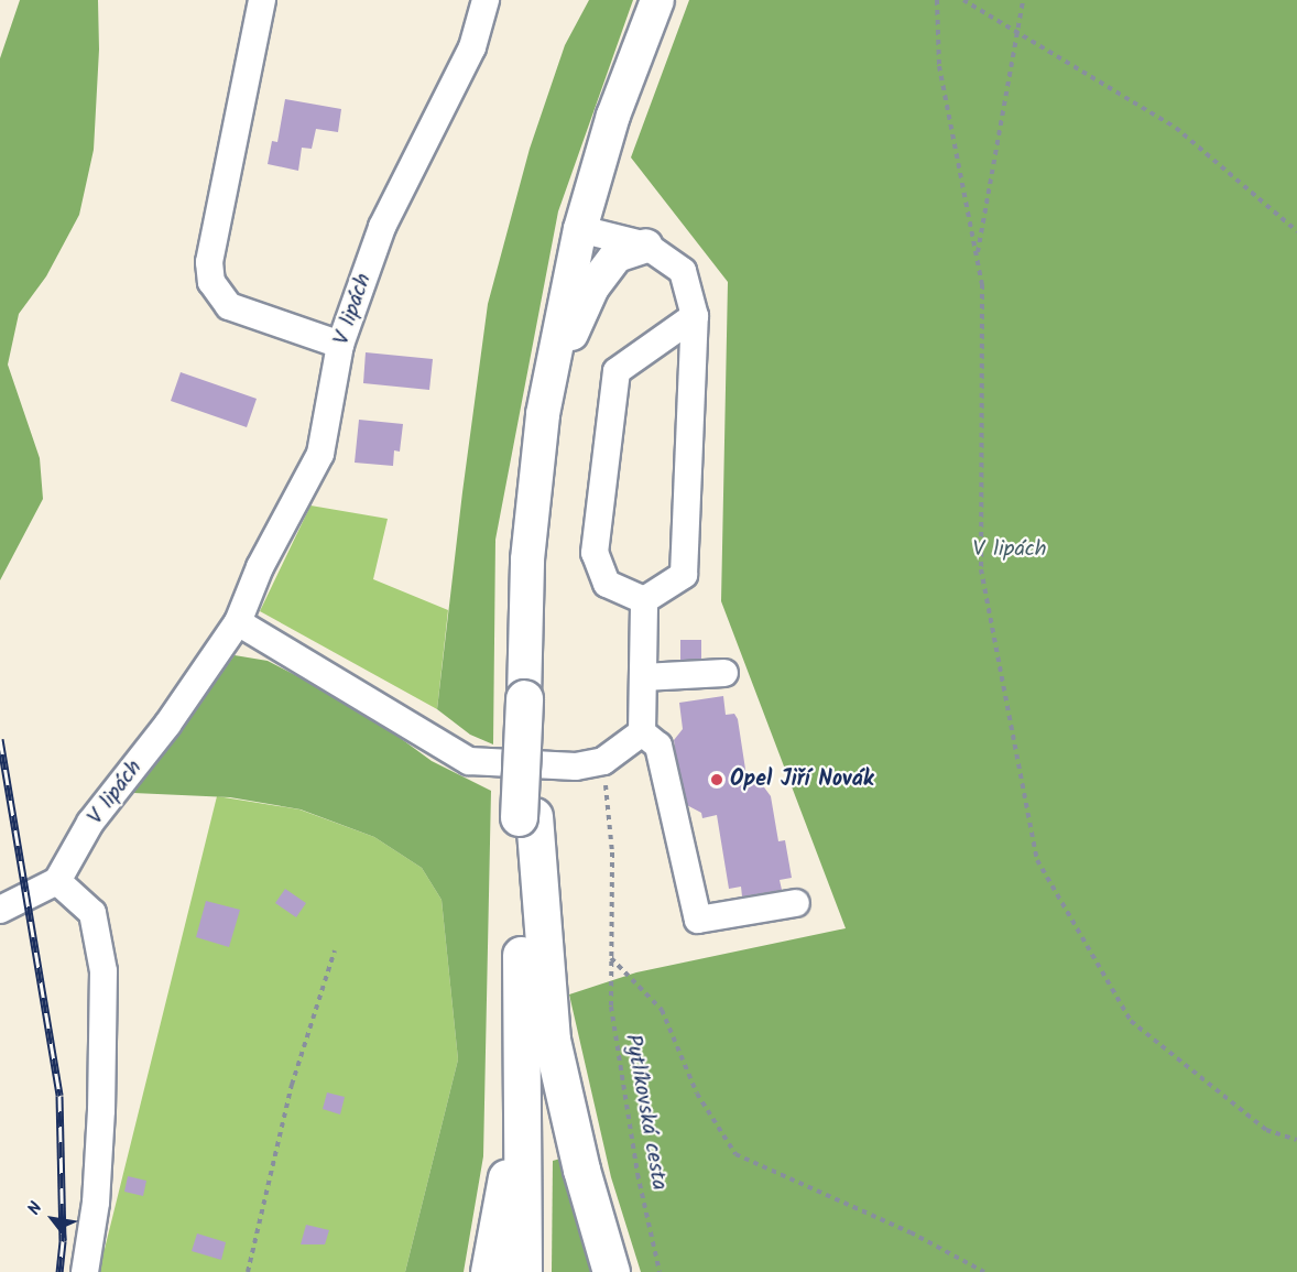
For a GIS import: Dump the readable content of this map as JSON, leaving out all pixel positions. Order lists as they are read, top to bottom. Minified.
{"streets":{"street":["V lipách"],"path":["Pytlíkovská cesta"]},"parks":["V lipách"],"places":["Opel Jiří Novák"],"north":"top left"}
